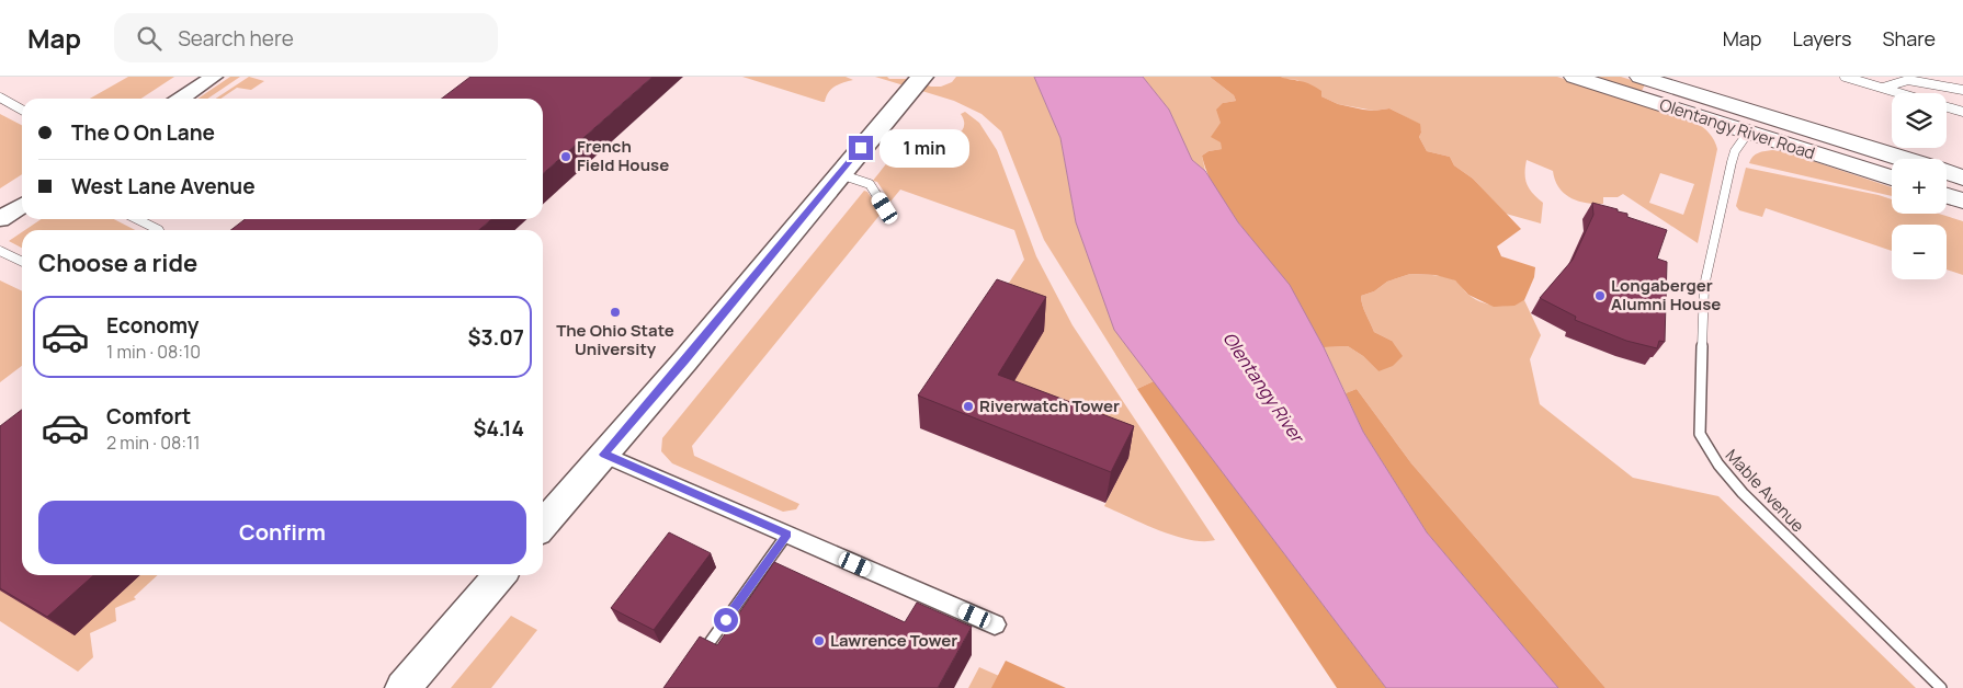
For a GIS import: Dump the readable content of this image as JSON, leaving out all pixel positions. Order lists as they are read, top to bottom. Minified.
{"streets":{"main road":["Olentangy River Road"],"lane":["Mable Avenue"]},"crossings":[["Olentangy River Road","Mable Avenue"]],"water":["Olentangy River"],"places":["French Field House","Longaberger Alumni House","The Ohio State University","Riverwatch Tower","Lawrence Tower"],"page":{"header":"Map","search":"Search here","nav":["Map","Layers","Share"],"map_buttons":["+","−"],"banner":["The O On Lane","West Lane Avenue"],"bubble":"1 min","heading":"Choose a ride","list":[{"name":"Economy","note":"1 min · 08:10","value":"$3.07"},{"name":"Comfort","note":"2 min · 08:11","value":"$4.14"}],"buttons":"Confirm"}}
